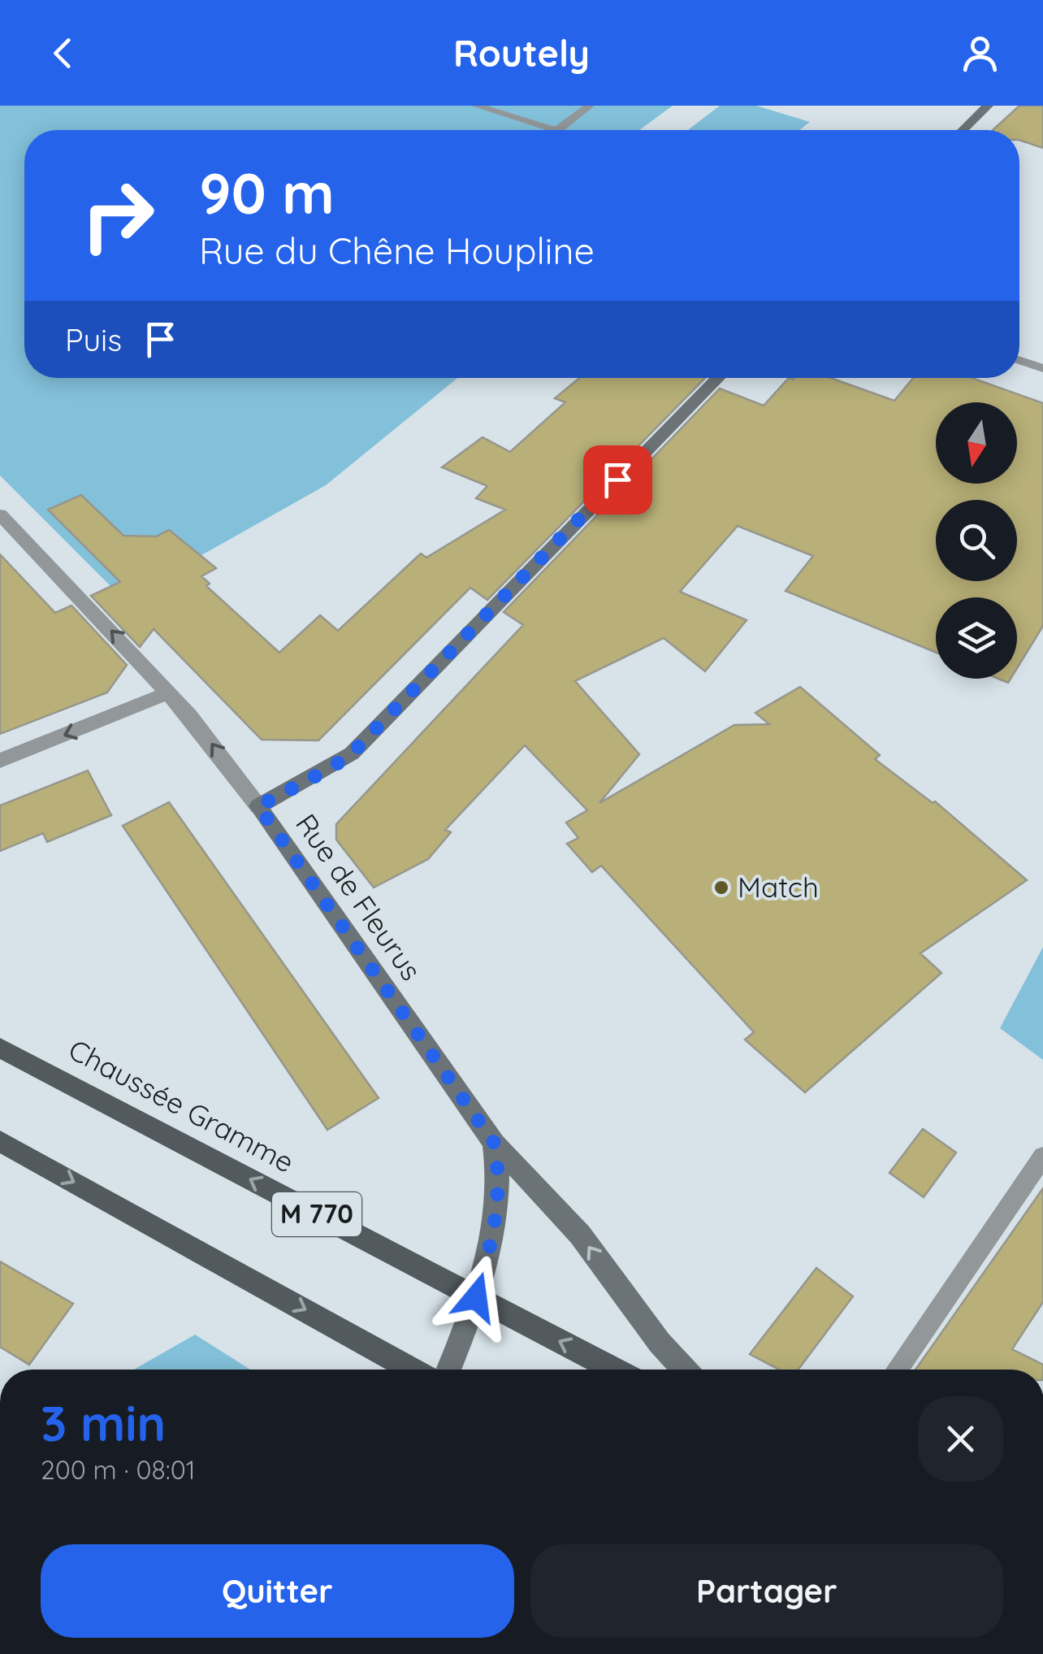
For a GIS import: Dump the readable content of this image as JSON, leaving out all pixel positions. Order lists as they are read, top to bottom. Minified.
{"streets":{"main road":["Chaussée Gramme","M 770"],"street":["Rue de Fleurus"]},"crossings":[["Rue de Fleurus","Chaussée Gramme"]],"one_way":["Rue de Fleurus"],"places":["Match"],"north":"bottom","page":{"header":"Routely","turn":["90 m","Rue du Chêne Houpline"],"then":"Puis","heading":["3 min","200 m · 08:01"],"buttons":["Quitter","Partager"]}}
